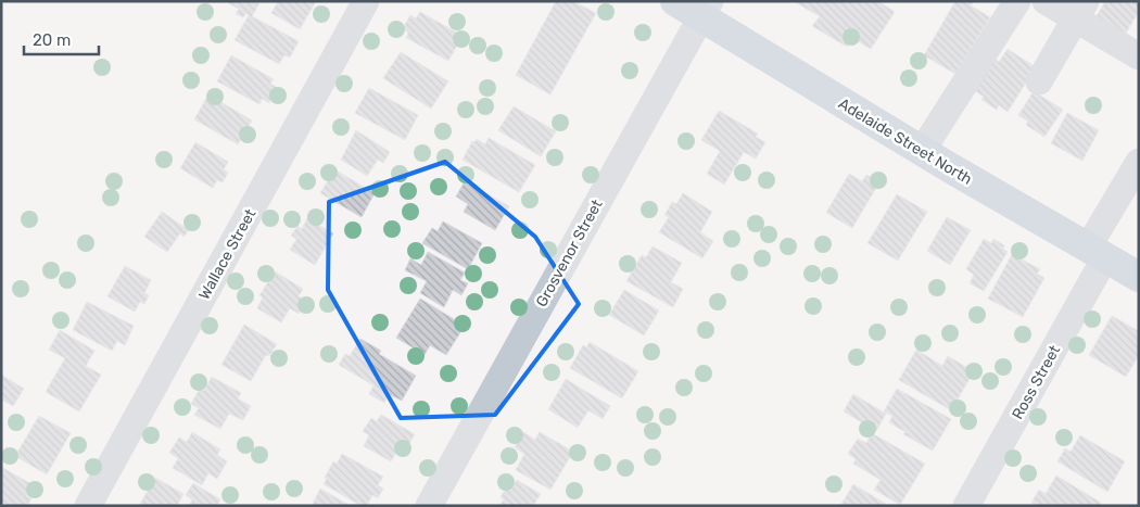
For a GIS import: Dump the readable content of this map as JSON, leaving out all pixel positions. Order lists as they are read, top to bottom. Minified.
{"streets":{"main road":["Adelaide Street North"],"street":["Grosvenor Street","Wallace Street","Ross Street"]},"crossings":[["Adelaide Street North","Grosvenor Street"],["Adelaide Street North","Ross Street"]],"scale_bar":"20 m"}
